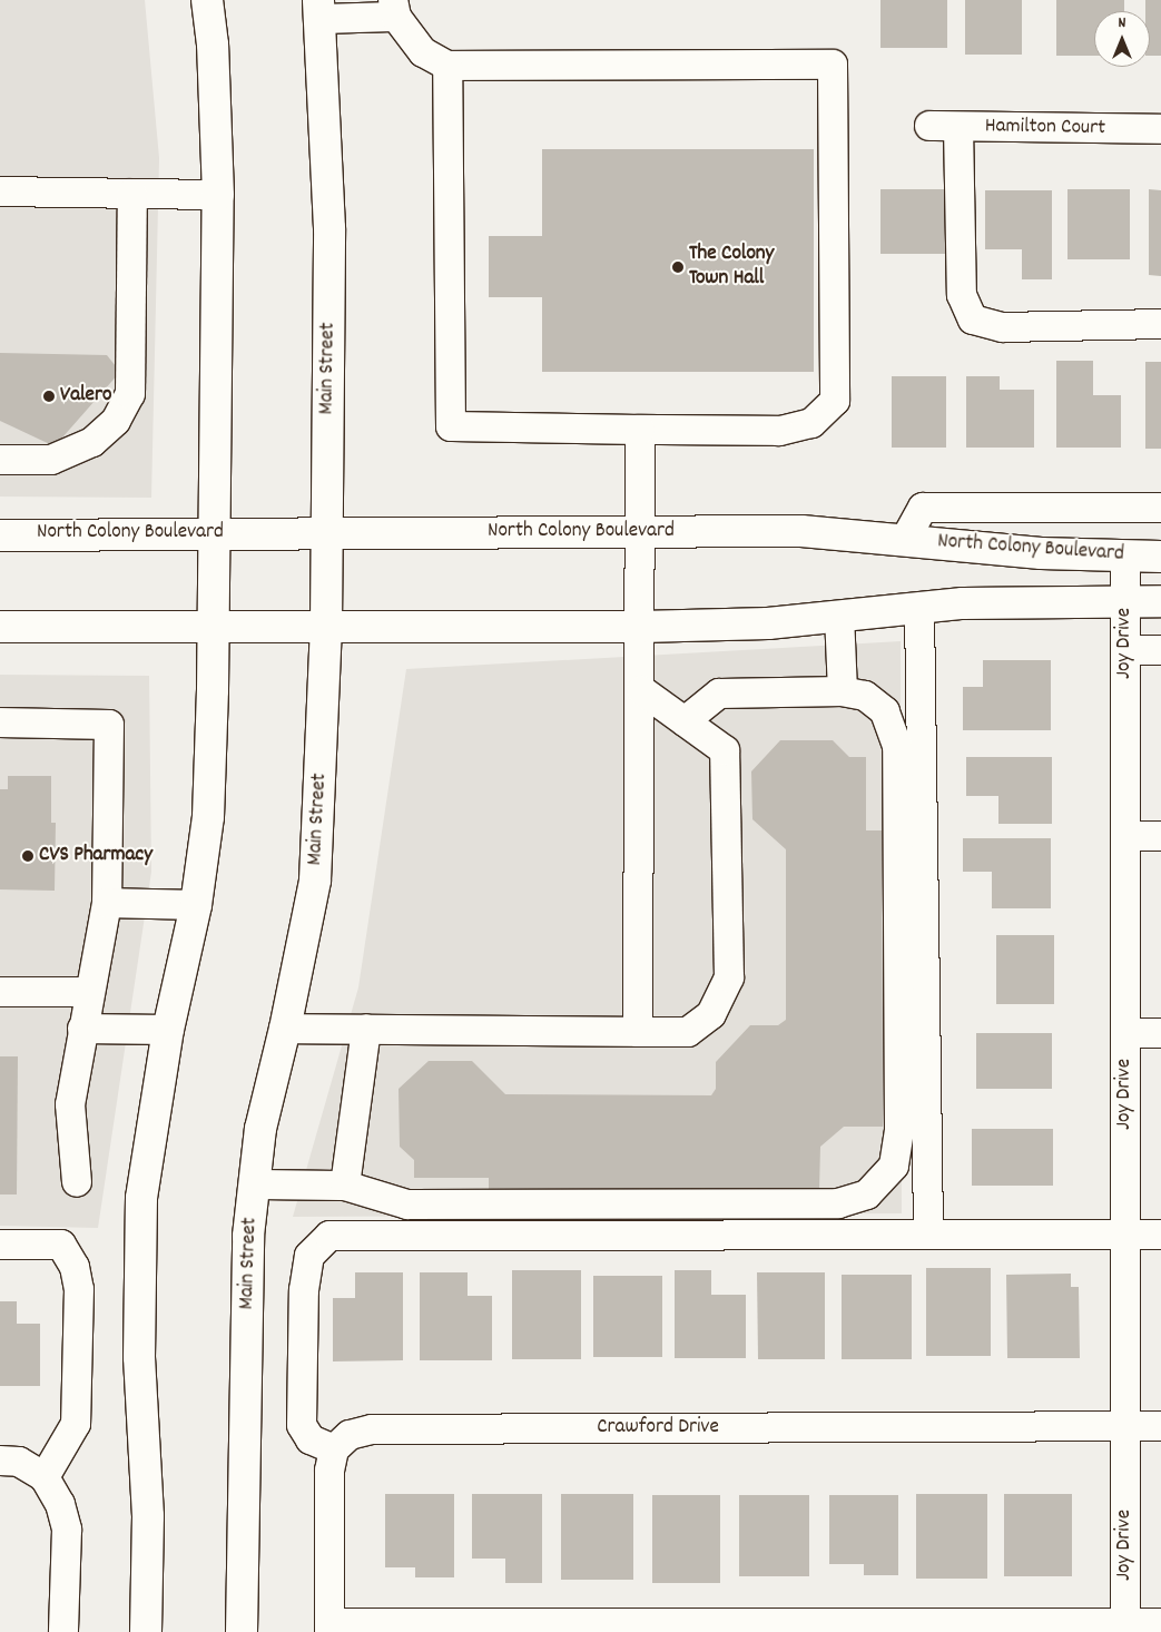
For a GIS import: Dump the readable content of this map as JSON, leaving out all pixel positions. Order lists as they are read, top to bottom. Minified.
{"streets":{"main road":["Main Street","North Colony Boulevard"],"street":["Hamilton Court","Joy Drive","Crawford Drive"]},"crossings":[["Main Street","North Colony Boulevard"],["North Colony Boulevard","Joy Drive"],["Joy Drive","Crawford Drive"]],"places":["The Colony Town Hall","Valero","CVS Pharmacy"],"north":"top"}
